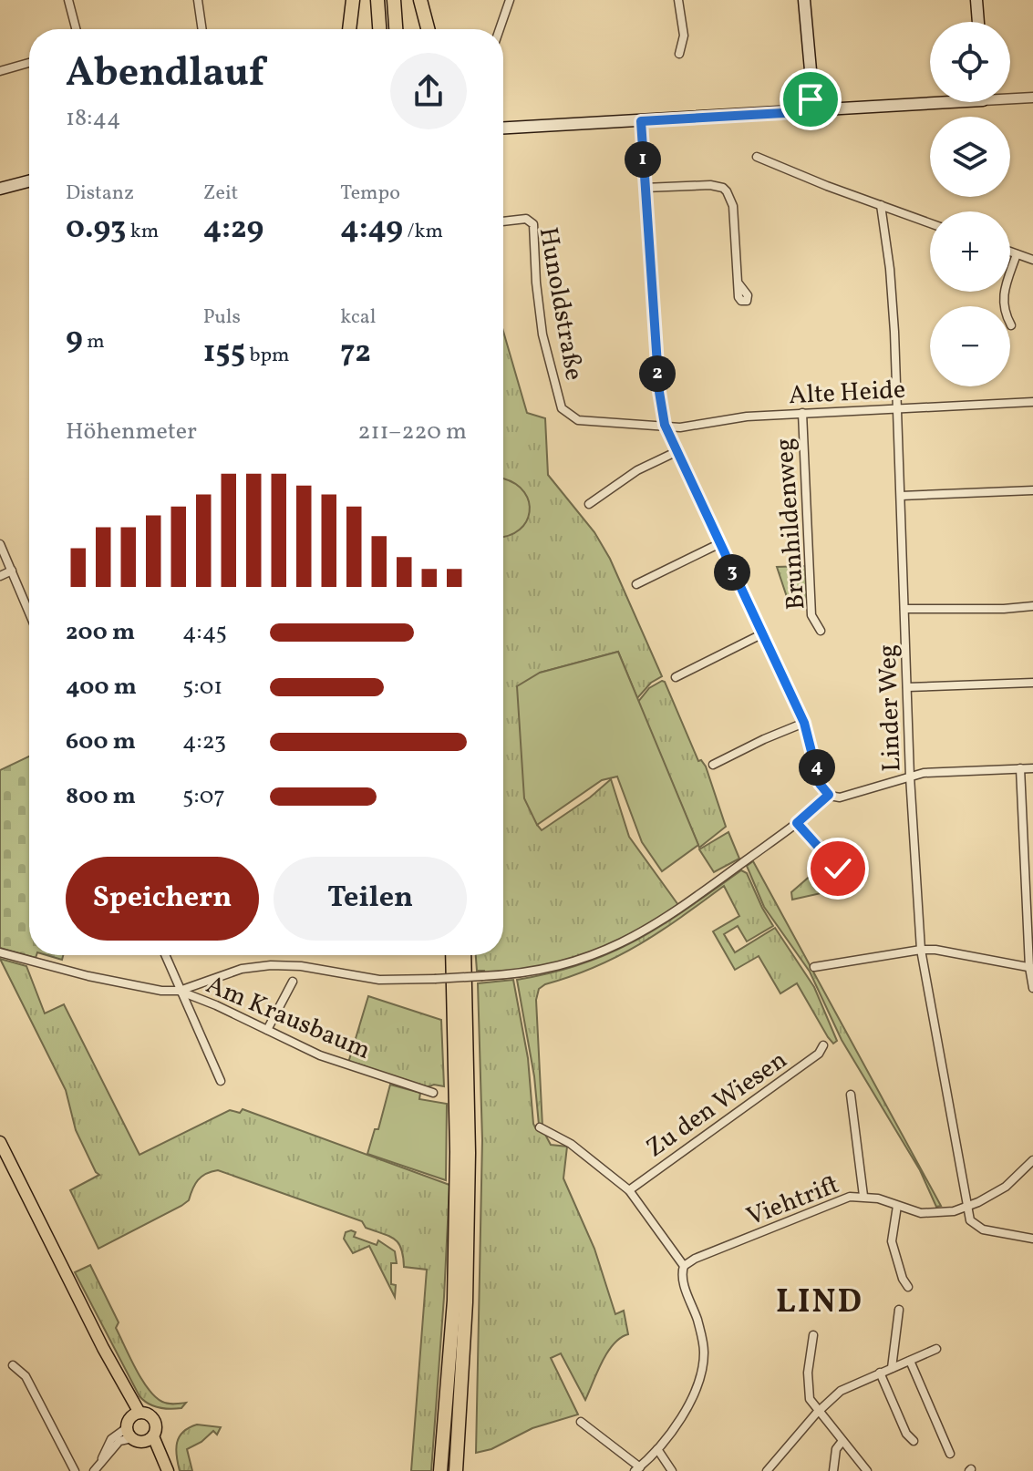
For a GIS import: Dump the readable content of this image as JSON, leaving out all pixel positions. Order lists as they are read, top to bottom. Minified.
{"streets":{"street":["Hunoldstraße","Alte Heide","Brunhildenweg","Linder Weg","Am Krausbaum","Zu den Wiesen","Viehtrift"]},"crossings":[["Hunoldstraße","Alte Heide"],["Alte Heide","Brunhildenweg"],["Alte Heide","Linder Weg"],["Linder Weg","Viehtrift"]],"districts":["LIND"],"page":{"map_buttons":["+","−"],"heading":["Abendlauf","18:44"],"pins":["1","2","3","4"],"stats":[["Distanz","0.93 km"],["Zeit","4:29"],["Tempo","4:49 /km"],["9 m"],["Puls","155 bpm"],["kcal","72"]],"chart":["Höhenmeter","211–220 m"],"list":[{"name":"200 m","note":"4:45"},{"name":"400 m","note":"5:01"},{"name":"600 m","note":"4:23"},{"name":"800 m","note":"5:07"}],"buttons":["Speichern","Teilen"]}}
